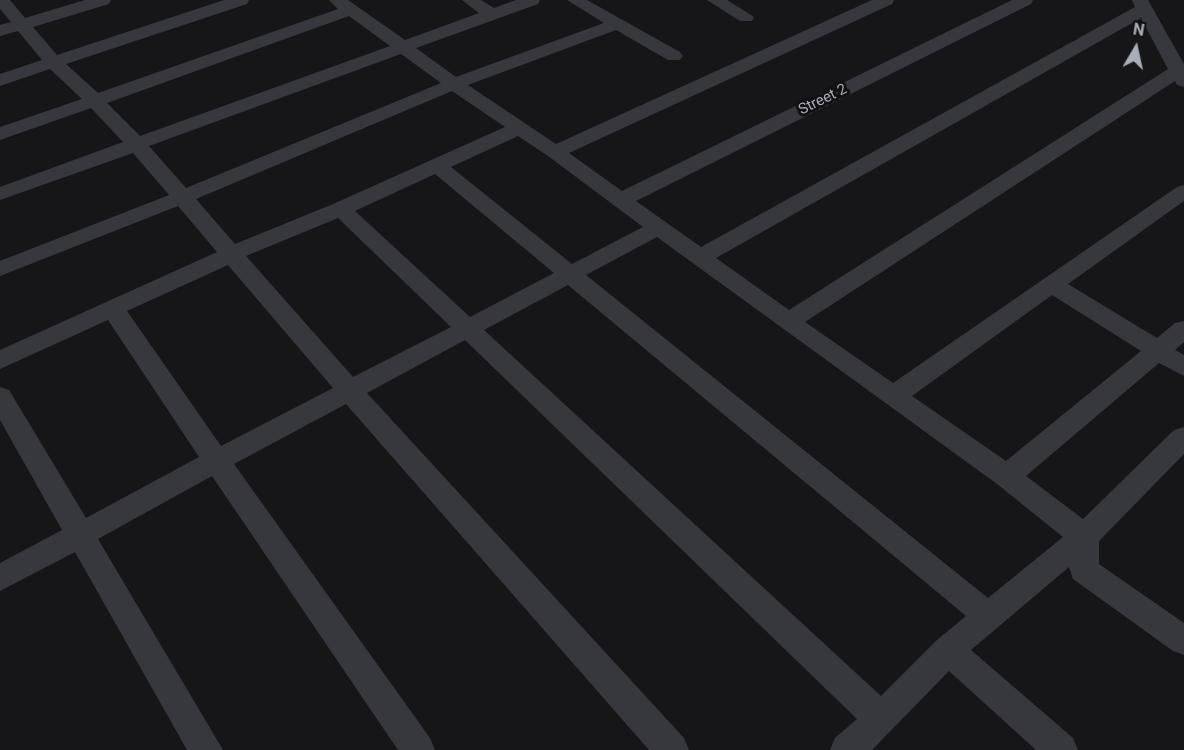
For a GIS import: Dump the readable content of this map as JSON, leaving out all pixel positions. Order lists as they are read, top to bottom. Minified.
{"streets":{"street":["Street 2"]},"north":"top"}
